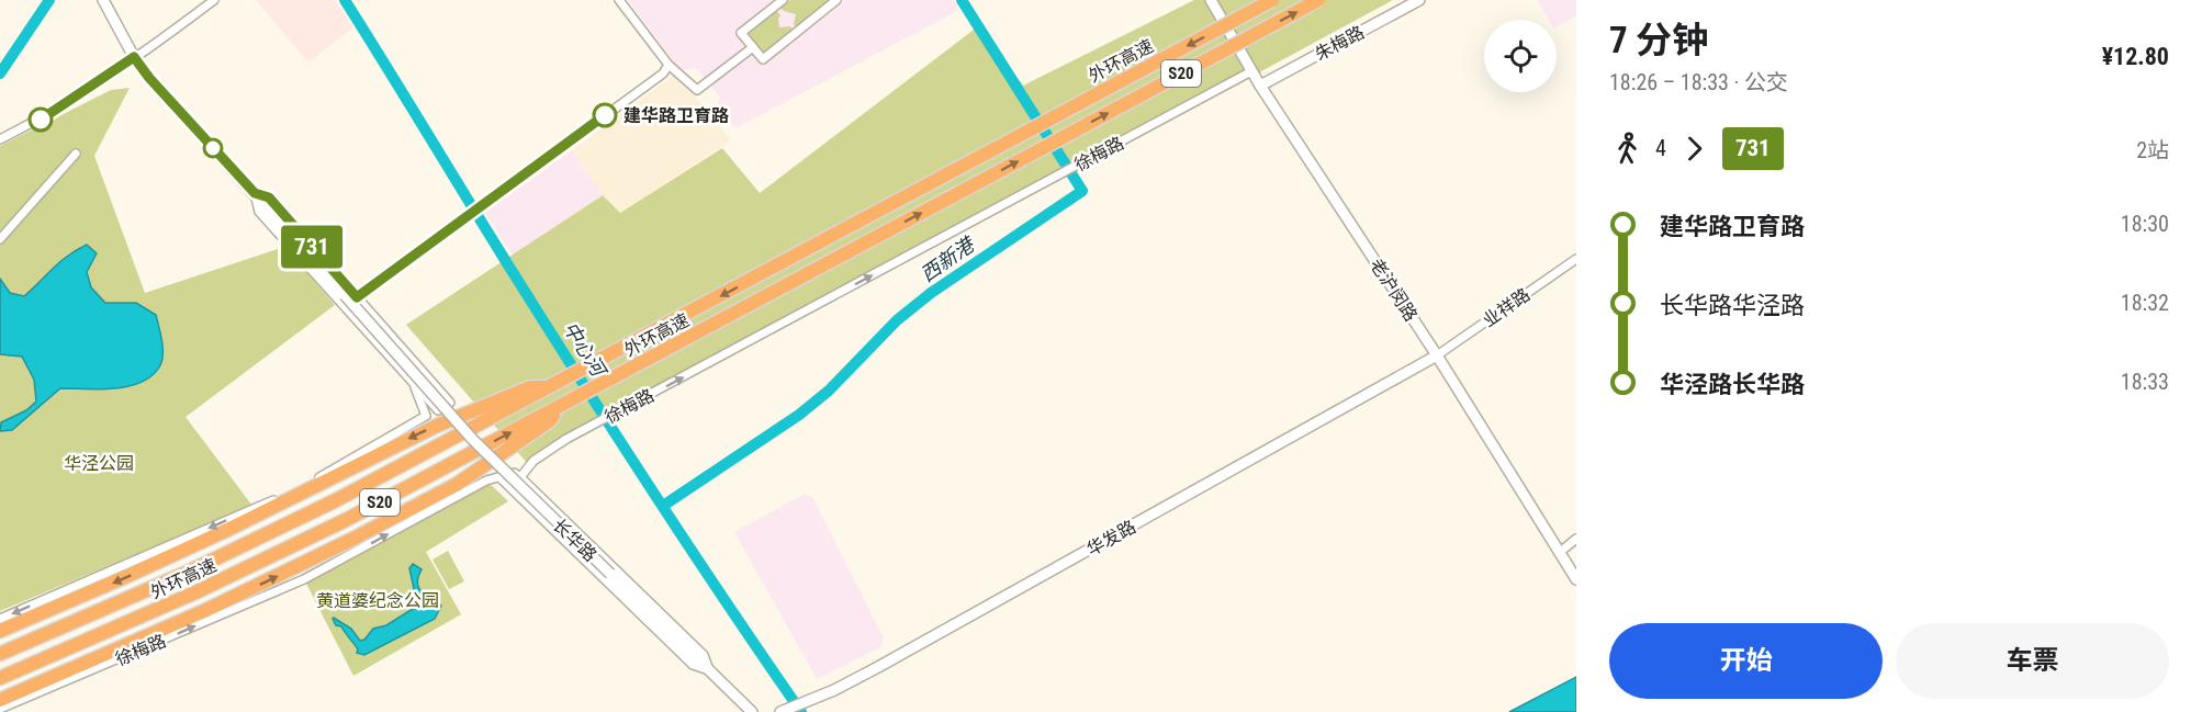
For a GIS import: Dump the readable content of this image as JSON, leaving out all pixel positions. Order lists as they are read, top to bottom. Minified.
{"streets":{"highway":["外环高速","S20"],"street":["朱梅路","徐梅路","老沪闵路","业祥路","华发路","长华路"]},"crossings":[["朱梅路","老沪闵路"],["徐梅路","老沪闵路"],["徐梅路","长华路"],["老沪闵路","业祥路"],["老沪闵路","华发路"],["业祥路","华发路"]],"one_way":["徐梅路"],"water":["西新港","中心河"],"parks":["华泾公园","黄道婆纪念公园"],"places":["建华路卫育路"],"lines":["bus line 731"],"page":{"on_map":"731","heading":["7 分钟","18:26 – 18:33 · 公交","¥12.80"],"legs":["4","731","2站"],"list":[{"name":"建华路卫育路","value":"18:30"},{"name":"长华路华泾路","value":"18:32"},{"name":"华泾路长华路","value":"18:33"}],"buttons":["开始","车票"]}}
